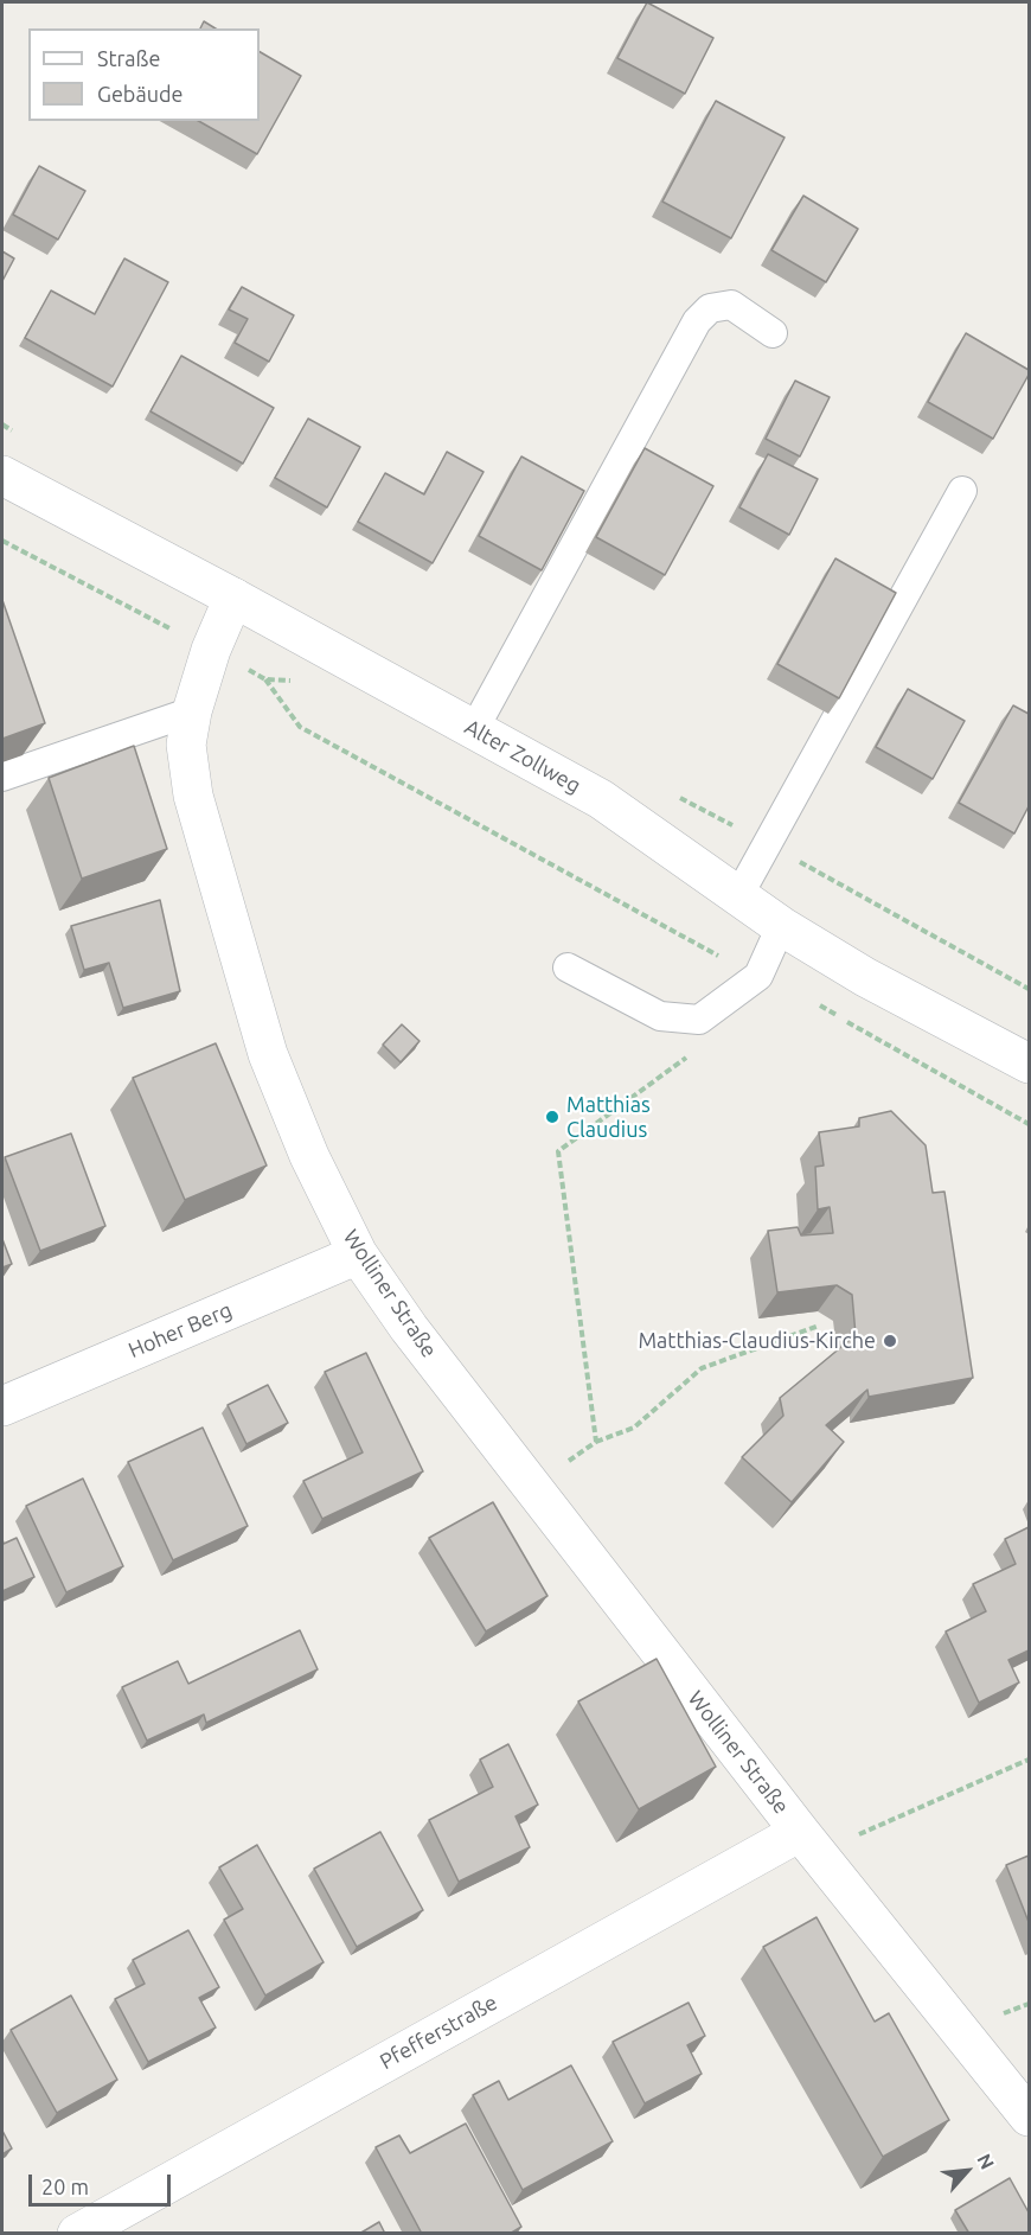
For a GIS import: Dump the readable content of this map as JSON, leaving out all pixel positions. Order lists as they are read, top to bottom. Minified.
{"streets":{"street":["Alter Zollweg","Wolliner Straße","Hoher Berg","Pfefferstraße"]},"crossings":[["Alter Zollweg","Wolliner Straße"],["Wolliner Straße","Hoher Berg"],["Wolliner Straße","Pfefferstraße"]],"places":["Matthias Claudius","Matthias-Claudius-Kirche"],"legend":["Straße","Gebäude"],"scale_bar":"20 m","north":"top right"}
